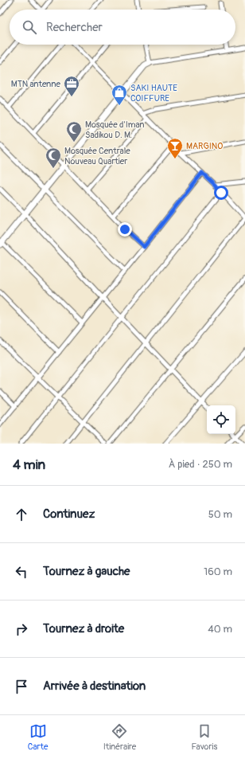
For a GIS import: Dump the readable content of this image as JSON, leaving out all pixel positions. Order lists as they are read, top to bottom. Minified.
{"places":{"office":["MTN antenne"],"shop":["SAKI HAUTE COIFFURE"],"mosque":["Mosquée d'Iman Sadikou D. M.","Mosquée Centrale Nouveau Quartier"],"bar":["MARGINO"]},"page":{"search":"Rechercher","heading":["4 min","À pied · 250 m"],"list":[["Continuez","50 m"],["Tournez à gauche","160 m"],["Tournez à droite","40 m"],"Arrivée à destination"],"nav":["Carte","Itinéraire","Favoris"]}}
